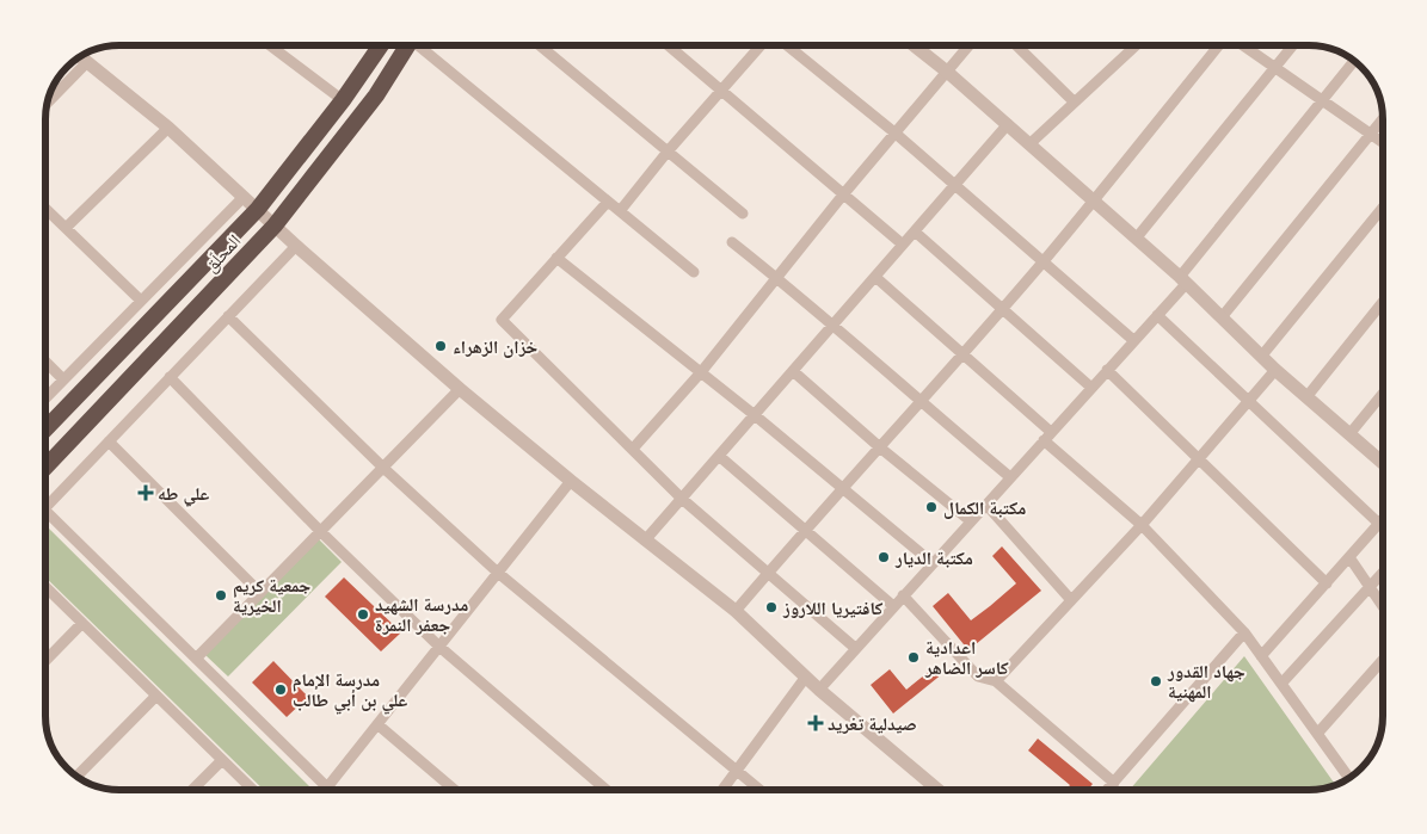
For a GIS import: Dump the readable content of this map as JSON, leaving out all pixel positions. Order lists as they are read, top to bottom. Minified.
{"streets":{"highway":["المحلّق"]},"places":{"other":["خزان الزهراء","مكتبة الكمال","مكتبة الديار","جمعية كريم الخيرية","كافتيريا اللاروز","مدرسة الشهيد جعفر النمرة","اعدادية كاسر الضاهر","جهاد القدور المهنية","مدرسة الإمام علي بن أبي طالب"],"health":["علي طه","صيدلية تغريد"]}}
